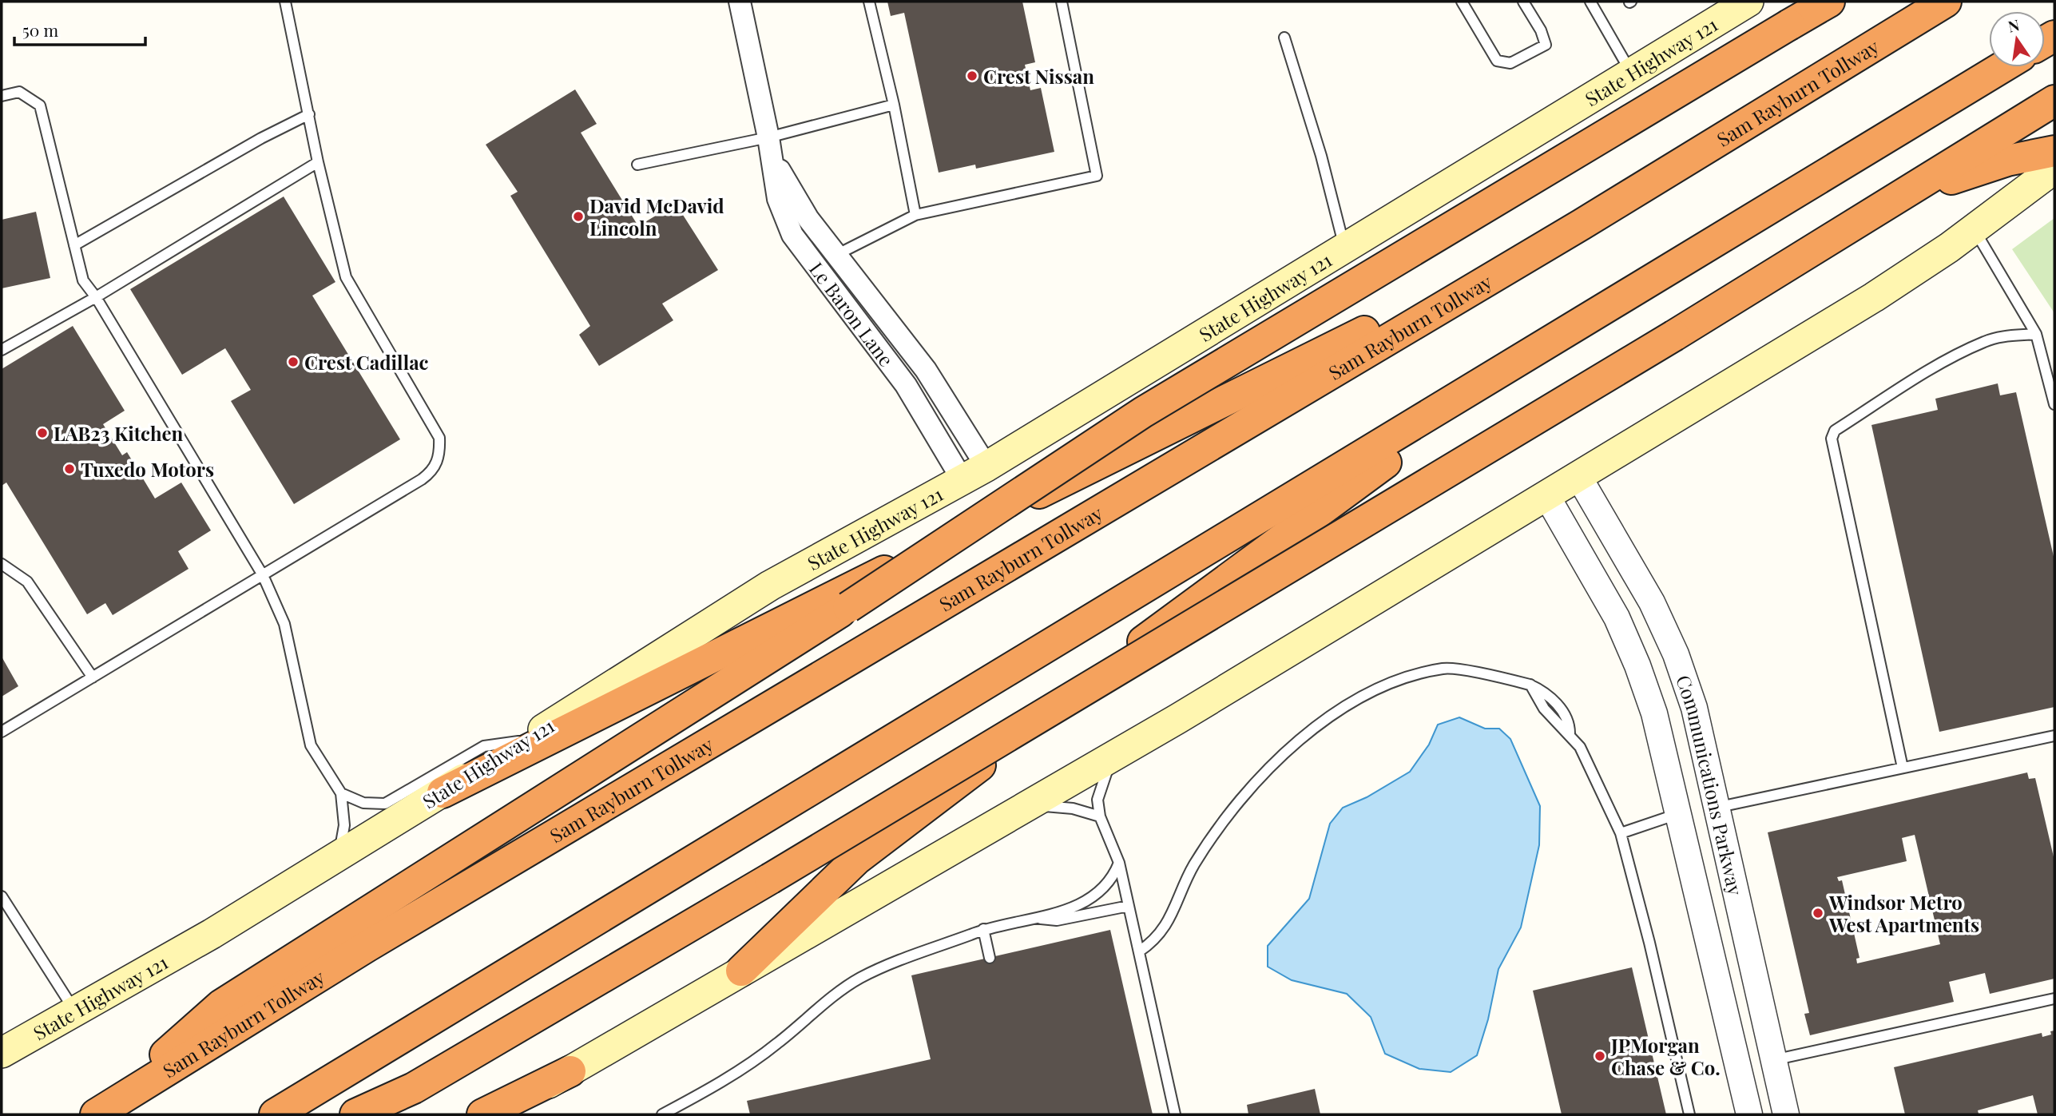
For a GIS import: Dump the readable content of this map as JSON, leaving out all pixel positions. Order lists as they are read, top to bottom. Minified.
{"streets":{"highway":["Sam Rayburn Tollway"],"main road":["State Highway 121"],"street":["Le Baron Lane","Communications Parkway"]},"crossings":[["State Highway 121","Le Baron Lane"]],"places":["Crest Nissan","David McDavid Lincoln","Crest Cadillac","LAB23 Kitchen","Tuxedo Motors","Windsor Metro West Apartments","JPMorgan Chase & Co."],"scale_bar":"50 m","north":"top"}
